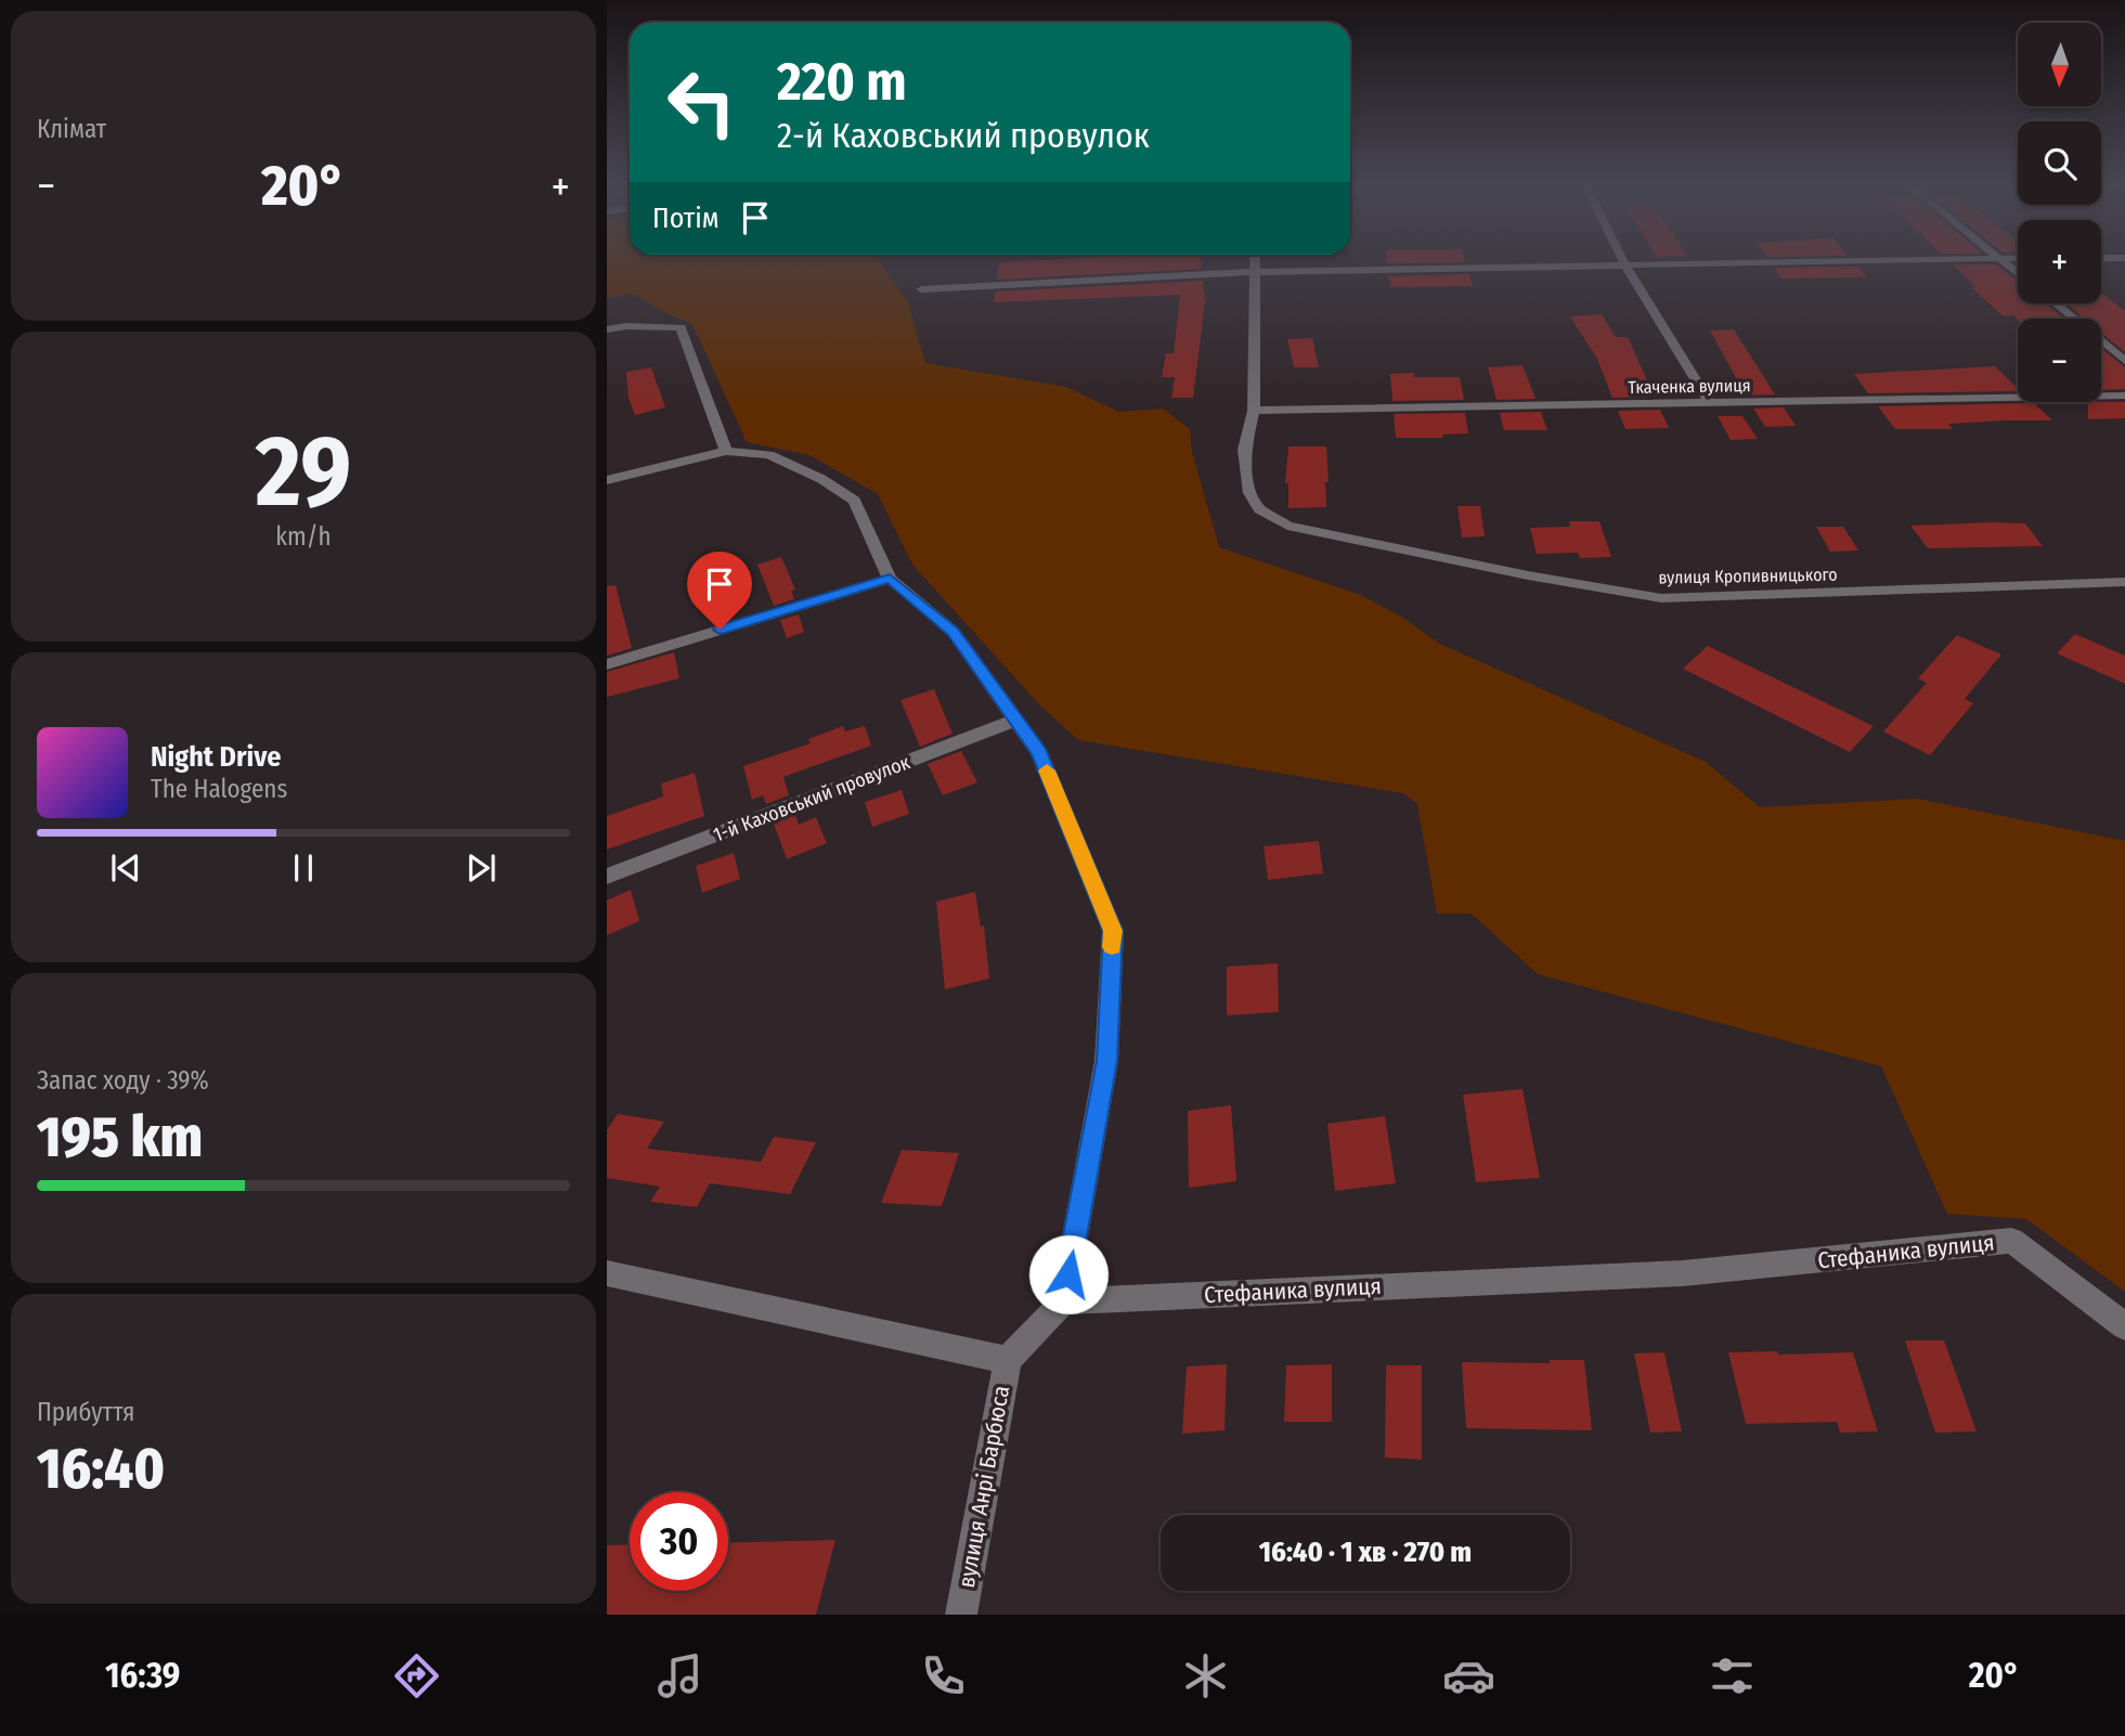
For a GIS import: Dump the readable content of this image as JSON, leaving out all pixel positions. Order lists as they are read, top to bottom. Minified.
{"streets":{"street":["Ткаченка вулиця","вулиця Кропивницького","1-й Каховський провулок","Стефаника вулиця","вулиця Анрі Барбюса"]},"crossings":[["Ткаченка вулиця","вулиця Кропивницького"]],"north":"bottom","page":{"tile":["Клімат",["29","km/h"],["Запас ходу · 39%","195 km"],["Прибуття","16:40"]],"map_buttons":["+","−"],"turn":["220 m","2-й Каховський провулок"],"heat":["−","20°","+"],"then":"Потім","song":["Night Drive","The Halogens"],"limit":"30","trip":"16:40 · 1 хв · 270 m","tabs":["16:39","20°"]}}
